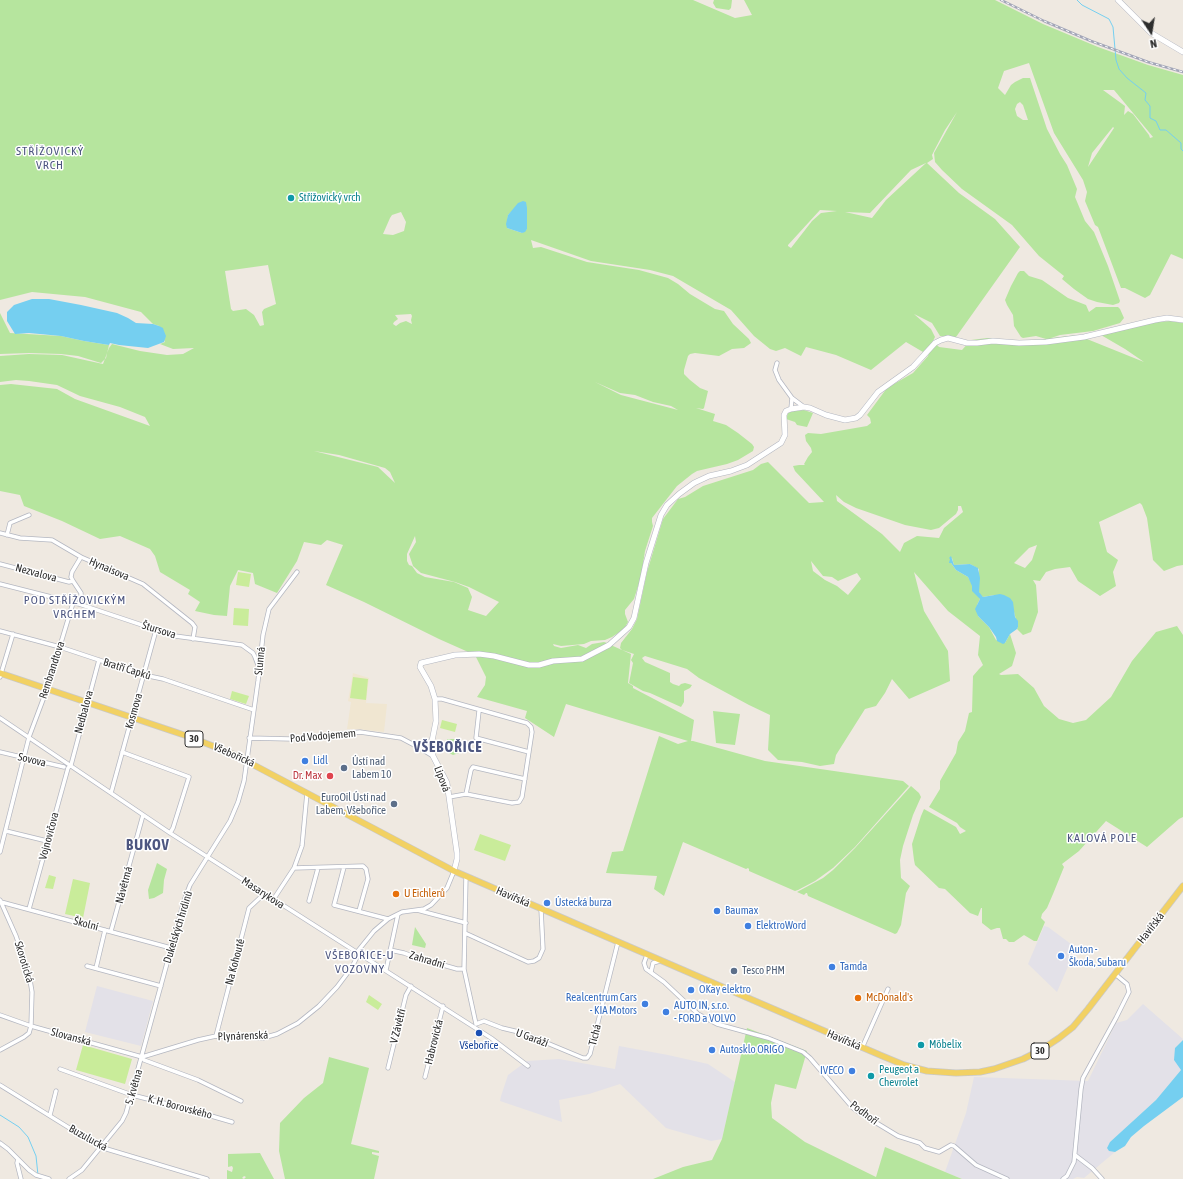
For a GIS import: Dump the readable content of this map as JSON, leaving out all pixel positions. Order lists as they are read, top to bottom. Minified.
{"streets":{"main road":["30","Všebořická","Havířská"],"street":["Hynaisova","Nezvalova","Štursova","Slunná","Bratří Čapků","Rembrandtova","Kosmova","Nedbalova","Pod Vodojemem","Sovova","Lipová","Vojnovičova","Návětrná","Masarykova","Školní","Dukelských hrdinů","Zahradní","Skorotická","Na Kohoutě","V Závětří","Tichá","Plynárenská","Slovanská","U Garáží","Habrovická","5. května","K. H. Borovského","Podhoří","Buzulucká"]},"crossings":[["Hynaisova","Nezvalova"],["Hynaisova","Štursova"],["Nezvalova","Štursova"],["Štursova","Slunná"],["Štursova","Rembrandtova"],["Štursova","Kosmova"],["Slunná","Bratří Čapků"],["Slunná","Pod Vodojemem"],["Slunná","Všebořická"],["Slunná","Dukelských hrdinů"],["Bratří Čapků","Rembrandtova"],["Bratří Čapků","Kosmova"],["Bratří Čapků","Nedbalova"],["Rembrandtova","Všebořická"],["Rembrandtova","Sovova"],["Rembrandtova","Masarykova"],["Kosmova","Všebořická"],["Kosmova","Masarykova"],["Nedbalova","Všebořická"],["Nedbalova","Vojnovičova"],["Nedbalova","Masarykova"],["Pod Vodojemem","Lipová"],["Všebořická","Lipová"],["Všebořická","Havířská"],["Všebořická","Dukelských hrdinů"],["Všebořická","Plynárenská"],["Lipová","Havířská"],["Lipová","Plynárenská"],["Vojnovičova","Masarykova"],["Vojnovičova","Školní"],["Návětrná","Masarykova"],["Návětrná","Školní"],["Masarykova","Dukelských hrdinů"],["Masarykova","Na Kohoutě"],["Masarykova","V Závětří"],["Masarykova","Plynárenská"],["Masarykova","U Garáží"],["Masarykova","Habrovická"],["Havířská","Tichá"],["Havířská","Plynárenská"],["Školní","Dukelských hrdinů"],["Školní","Skorotická"],["Dukelských hrdinů","Plynárenská"],["Dukelských hrdinů","Slovanská"],["Dukelských hrdinů","5. května"],["Skorotická","Slovanská"],["Na Kohoutě","Plynárenská"],["Tichá","U Garáží"],["Plynárenská","Slovanská"],["Plynárenská","5. května"],["Slovanská","5. května"],["5. května","K. H. Borovského"],["5. května","Buzulucká"]],"districts":["STŘÍŽOVICKÝ VRCH","POD STŘÍŽOVICKÝM VRCHEM","VŠEBOŘICE","KALOVÁ POLE","BUKOV","VŠEBOŘICE-U VOZOVNY"],"places":["Střížovický vrch","Lidl","Ústí nad Labem 10","Dr. Max","EuroOil Ústí nad Labem, Všebořice","U Eichlerů","Ústecká burza","Baumax","ElektroWord","Auton - Škoda, Subaru","Tamda","Tesco PHM","OKay elektro","McDonald's","Realcentrum Cars - KIA Motors","AUTO IN, s.r.o. - FORD a VOLVO","Všebořice","Möbelix","Autosklo ORIGO","IVECO","Peugeot a Chevrolet"],"north":"bottom"}
